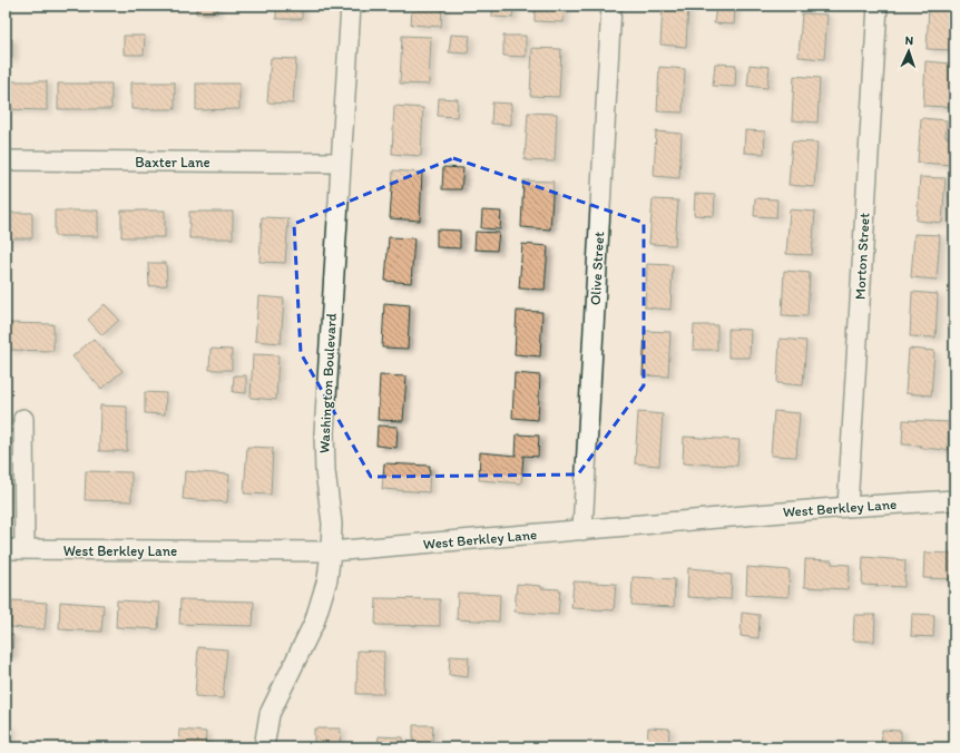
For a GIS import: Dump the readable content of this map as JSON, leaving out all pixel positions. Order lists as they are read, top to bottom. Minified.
{"streets":{"street":["Baxter Lane","Morton Street","Olive Street","Washington Boulevard","West Berkley Lane"]},"crossings":[["Baxter Lane","Washington Boulevard"],["Morton Street","West Berkley Lane"],["Olive Street","West Berkley Lane"],["Washington Boulevard","West Berkley Lane"]],"north":"top"}
